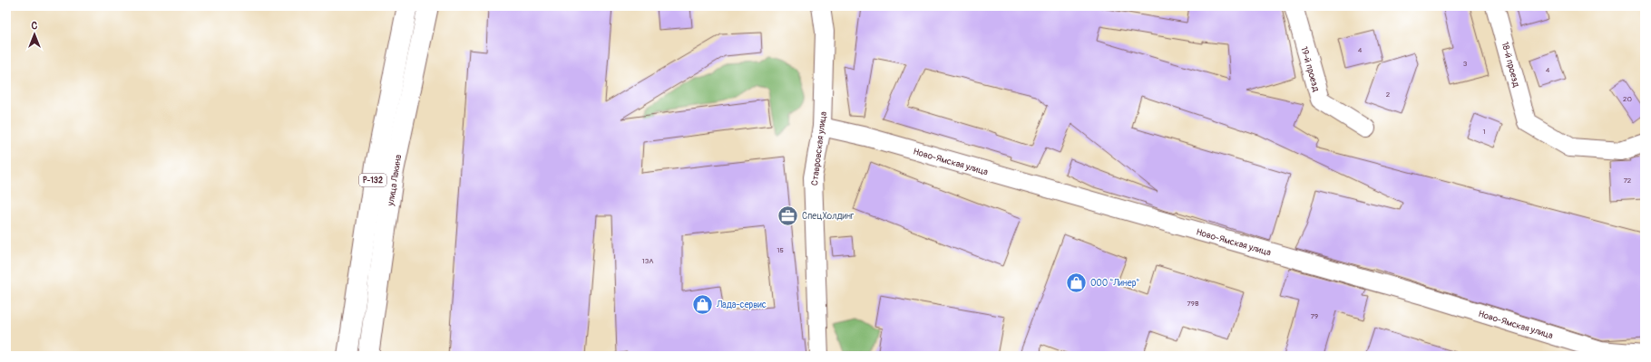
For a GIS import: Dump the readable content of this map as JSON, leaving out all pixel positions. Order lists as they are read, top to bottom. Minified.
{"streets":{"highway":["Р-132","улица Лакина"],"street":["18-й проезд","19-й проезд","Ставровская улица","Ново-Ямская улица"]},"crossings":[["Ставровская улица","Ново-Ямская улица"]],"places":{"office":["СпецХолдинг"],"shop":["ООО \"Линер\"","Лада-сервис"]},"house_numbers":["4","3","4","2","20","1","72","15","13А","79В","79"],"north":"top"}
